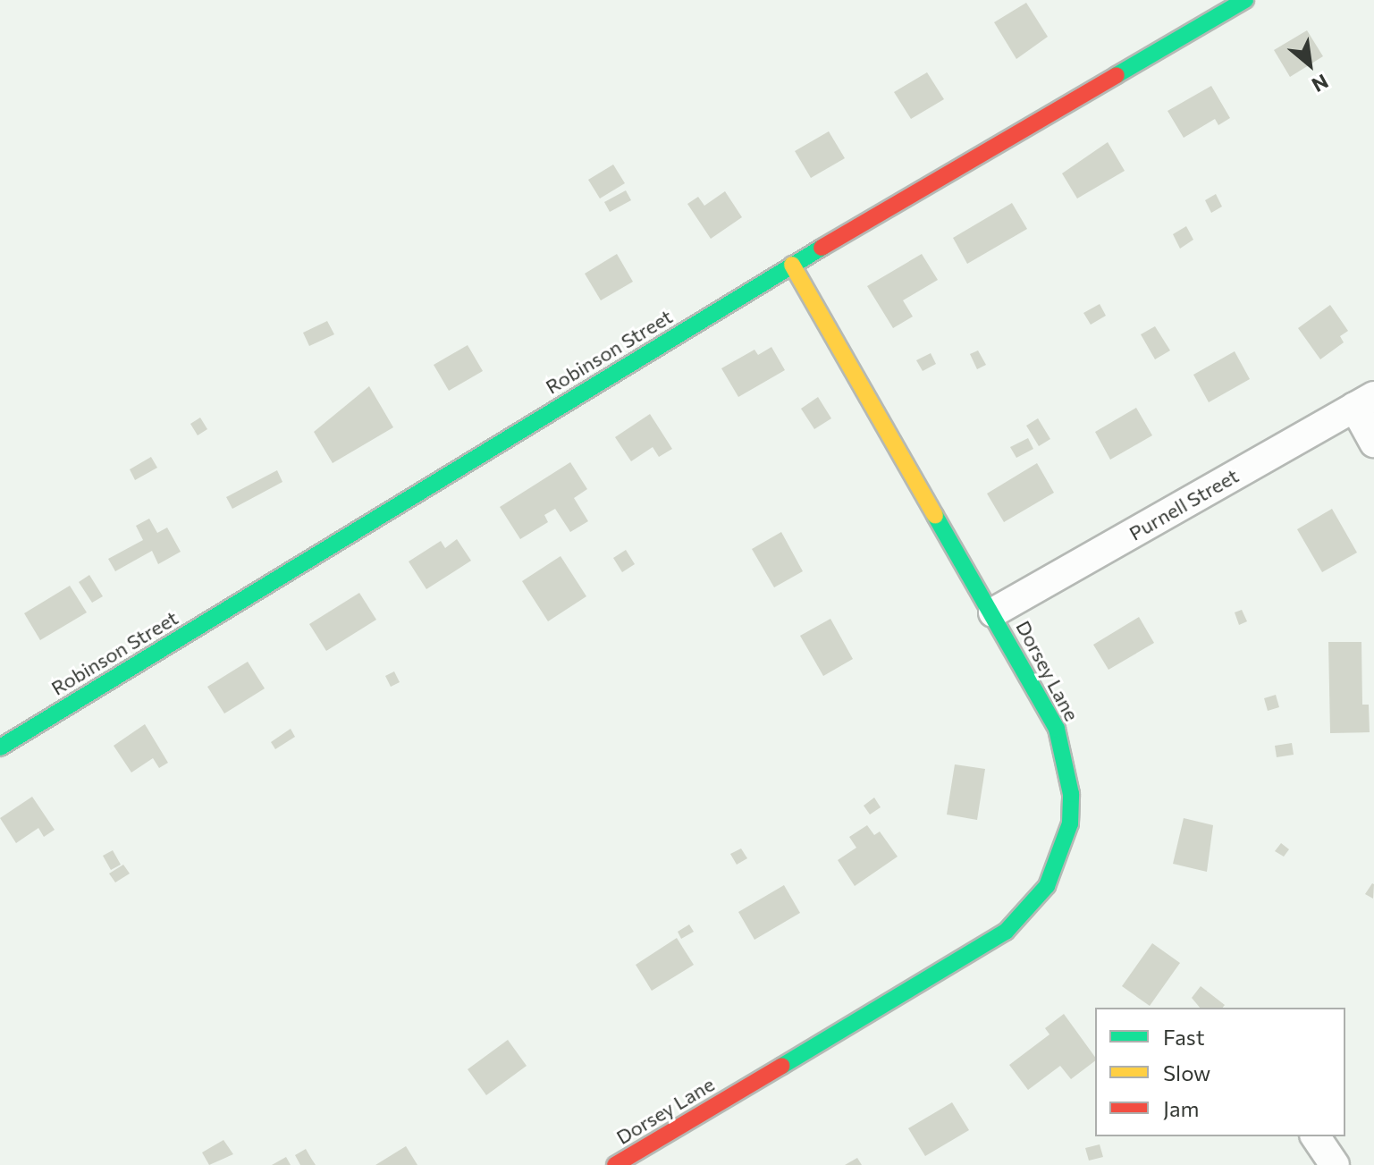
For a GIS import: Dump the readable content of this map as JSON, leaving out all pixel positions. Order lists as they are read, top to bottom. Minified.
{"streets":{"street":["Robinson Street","Purnell Street","Dorsey Lane"]},"crossings":[["Robinson Street","Dorsey Lane"],["Purnell Street","Dorsey Lane"]],"legend":["Fast","Slow","Jam"],"north":"bottom right"}
